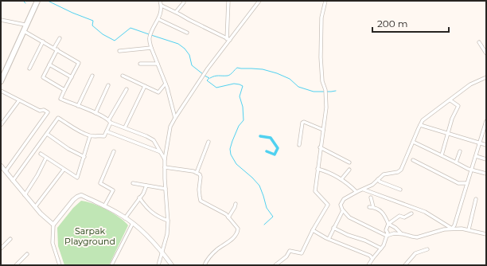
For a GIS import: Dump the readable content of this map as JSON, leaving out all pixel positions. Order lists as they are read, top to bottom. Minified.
{"parks":["Sarpak Playground"],"scale_bar":"200 m"}
